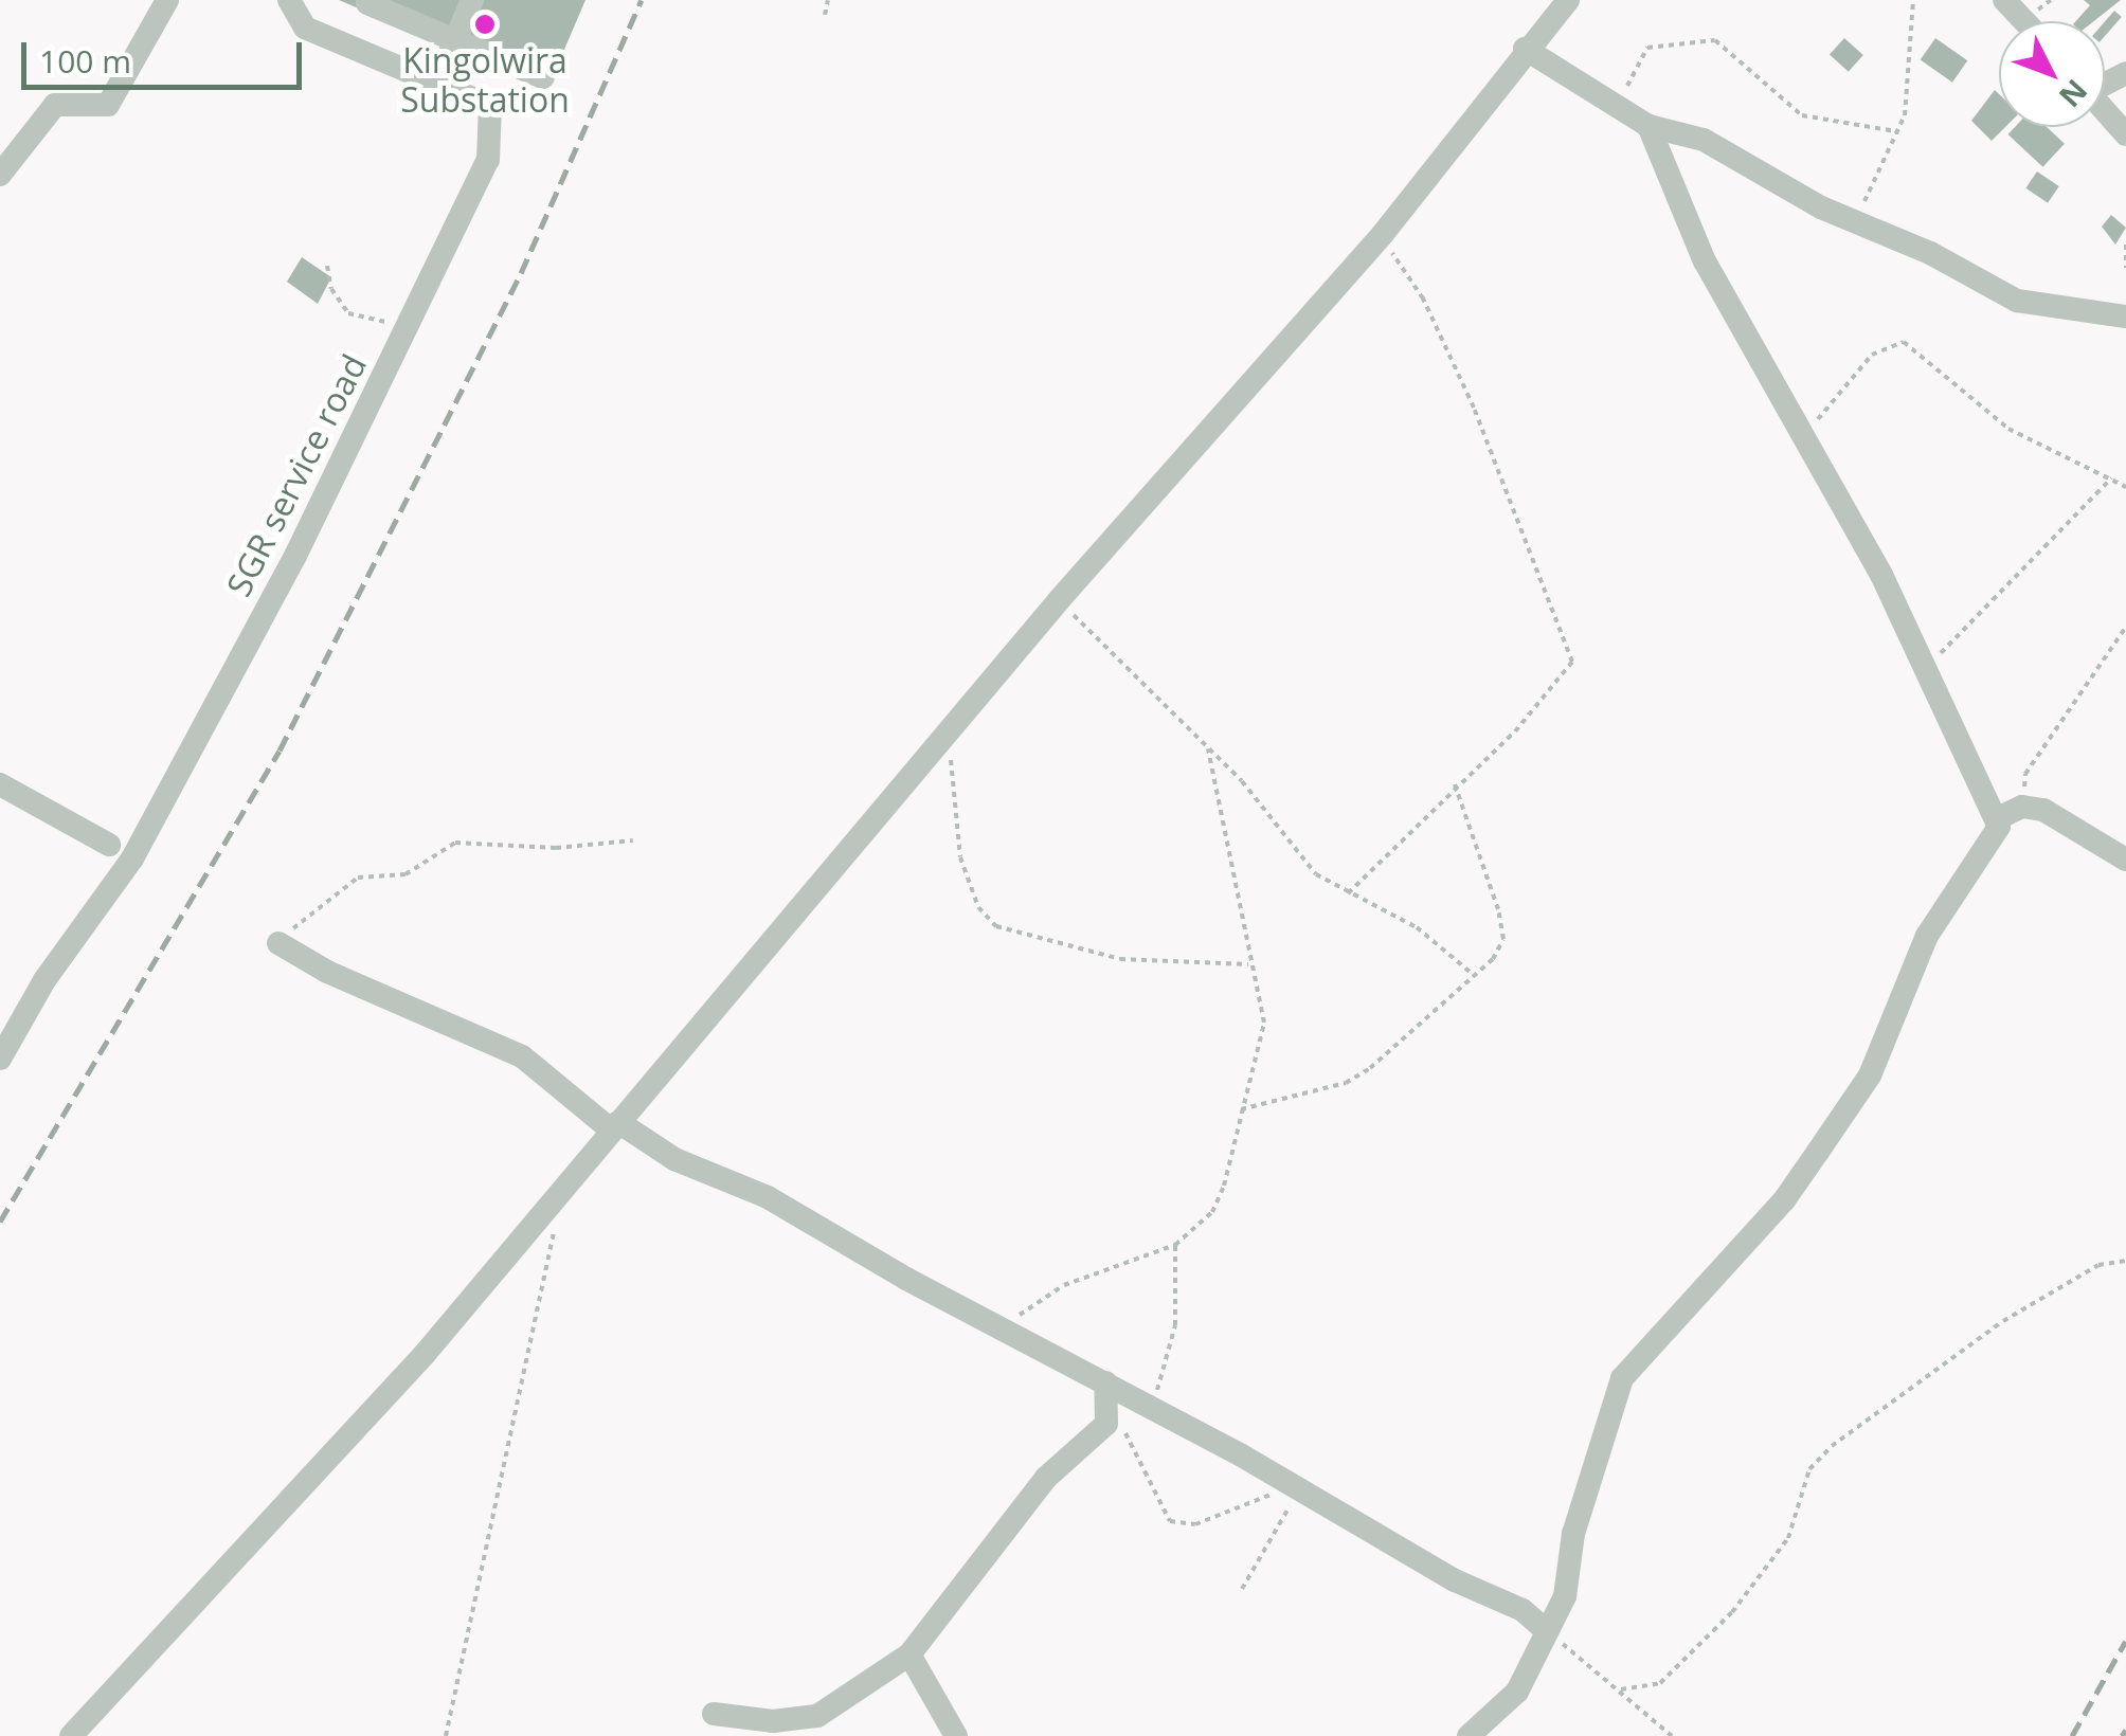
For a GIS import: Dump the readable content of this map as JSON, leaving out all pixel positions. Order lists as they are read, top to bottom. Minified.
{"streets":{"street":["SGR service road"]},"places":["Kingolwira Substation"],"scale_bar":"100 m","north":"bottom right"}
